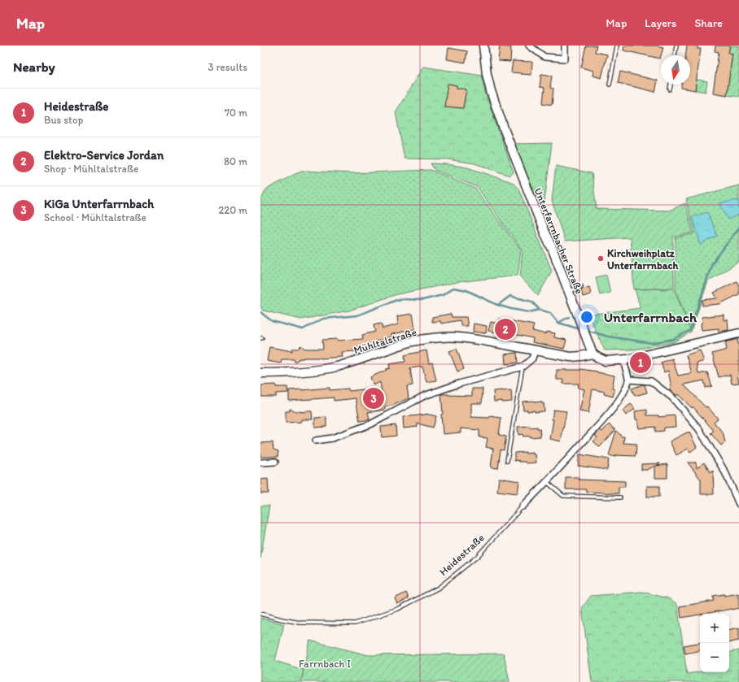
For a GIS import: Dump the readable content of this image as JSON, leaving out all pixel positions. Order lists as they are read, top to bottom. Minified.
{"streets":{"street":["Unterfarrnbacher Straße","Mühltalstraße","Heidestraße"]},"crossings":[["Unterfarrnbacher Straße","Mühltalstraße"]],"districts":["Unterfarrnbach"],"parks":["Farrnbach I"],"places":["Kirchweihplatz Unterfarrnbach"],"north":"bottom","page":{"header":"Map","nav":["Map","Layers","Share"],"heading":["Nearby","3 results"],"list":[{"mark":"1","name":"Heidestraße","note":"Bus stop","value":"70 m"},{"mark":"2","name":"Elektro-Service Jordan","note":"Shop · Mühltalstraße","value":"80 m"},{"mark":"3","name":"KiGa Unterfarrnbach","note":"School · Mühltalstraße","value":"220 m"}],"pins":["2","1","3"],"map_buttons":["+","−"]}}
